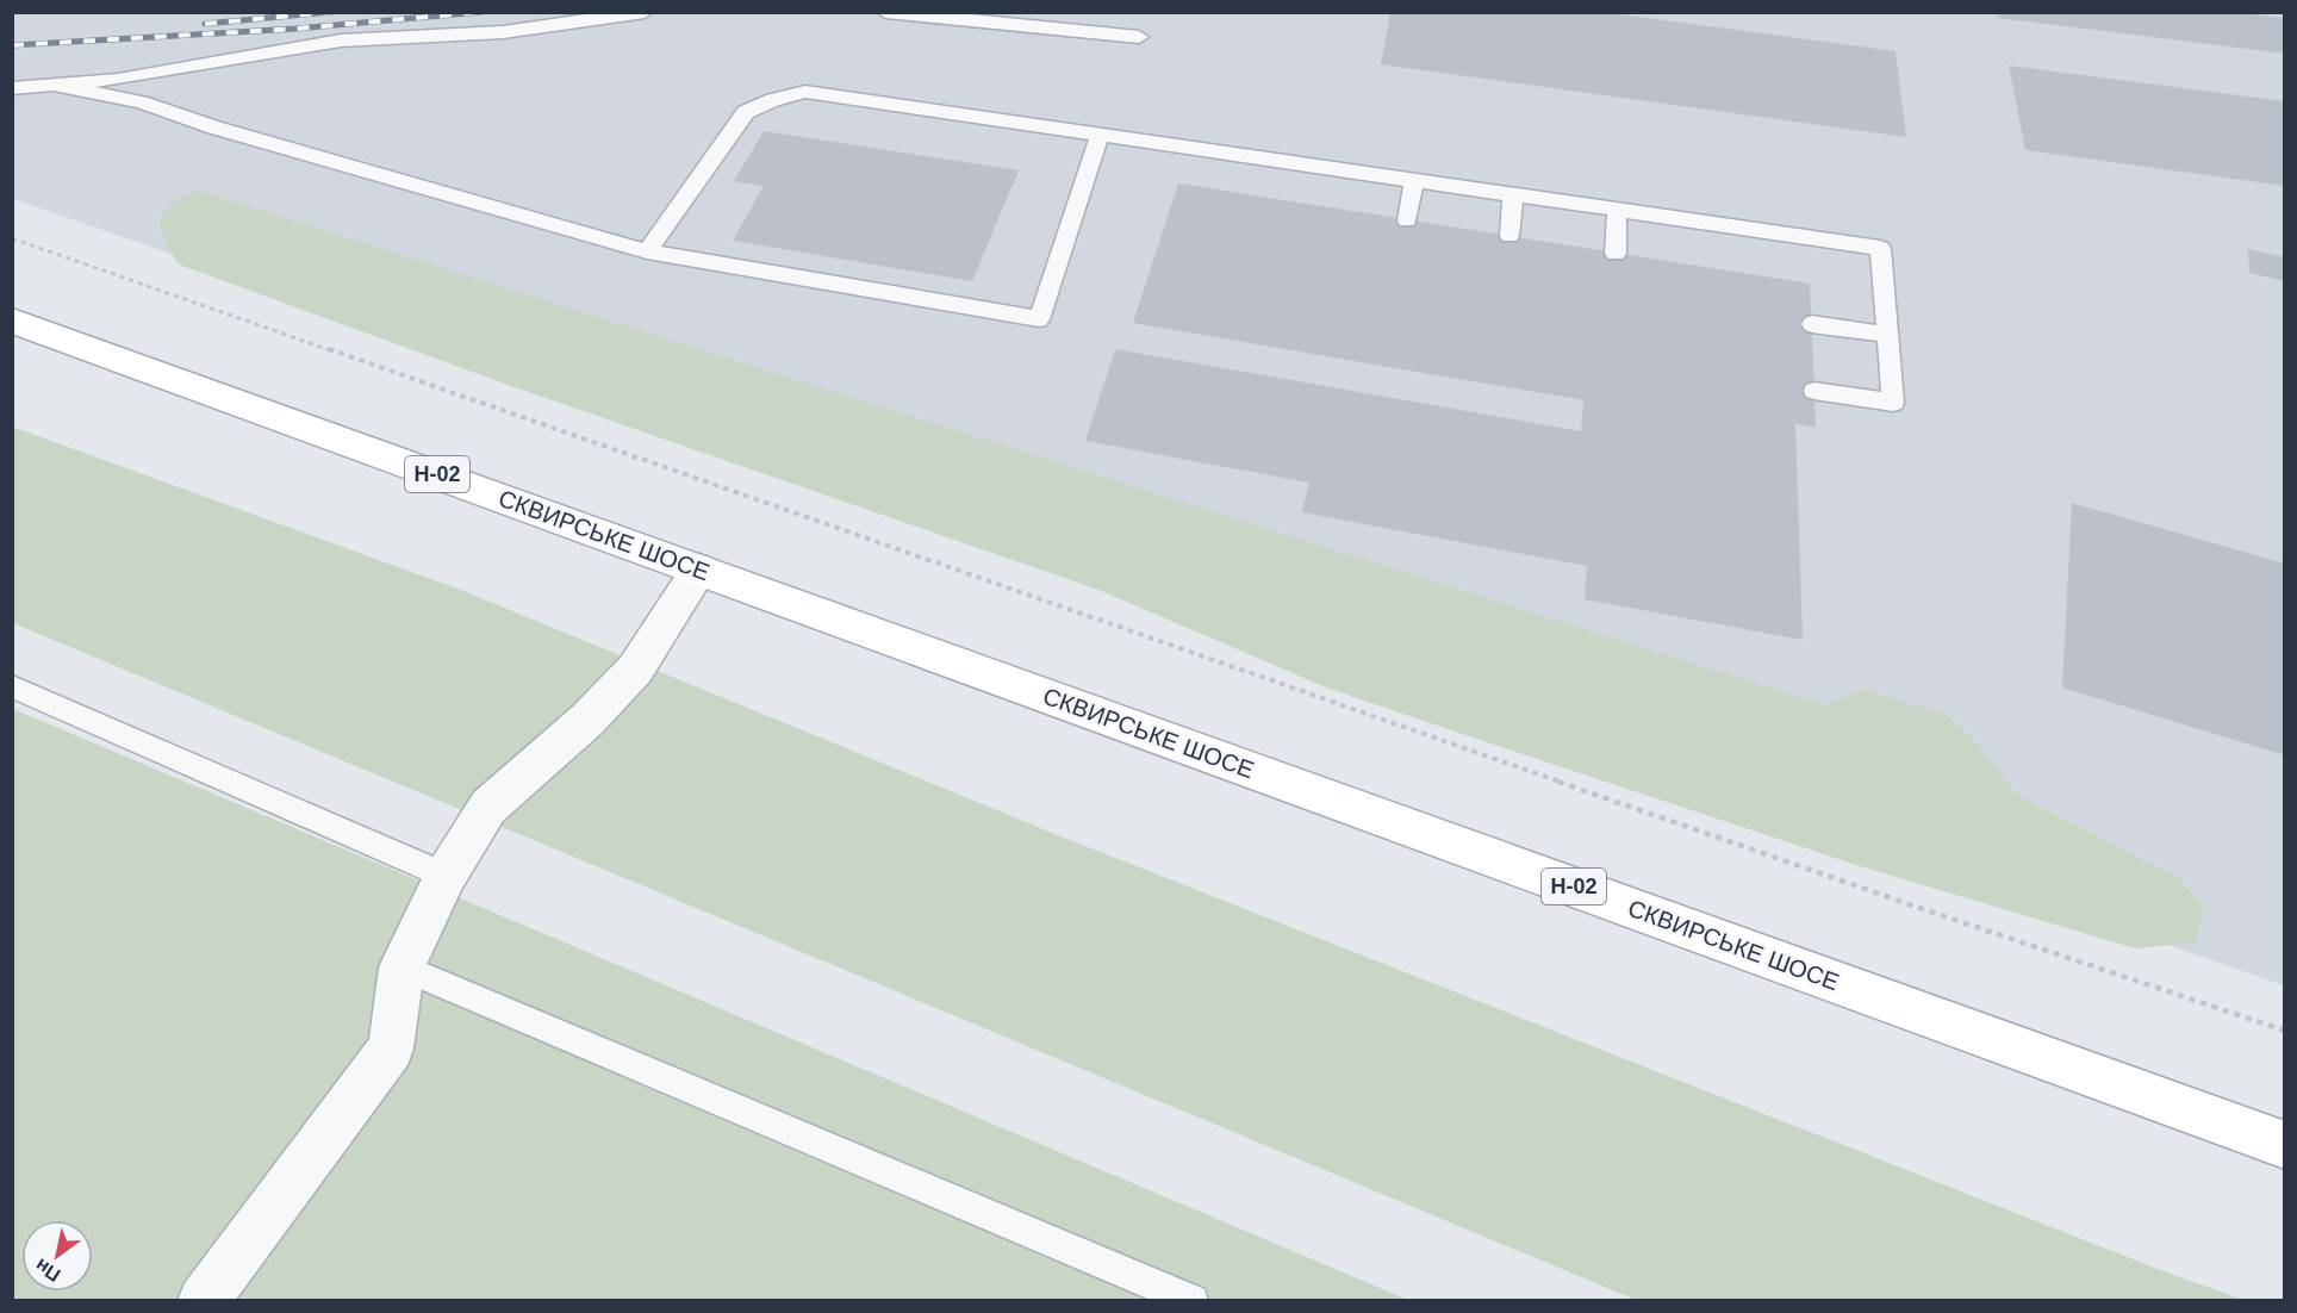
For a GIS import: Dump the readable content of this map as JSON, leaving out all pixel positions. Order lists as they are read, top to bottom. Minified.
{"streets":{"main road":["Н-02","СКВИРСЬКЕ ШОСЕ"]},"north":"bottom left"}
